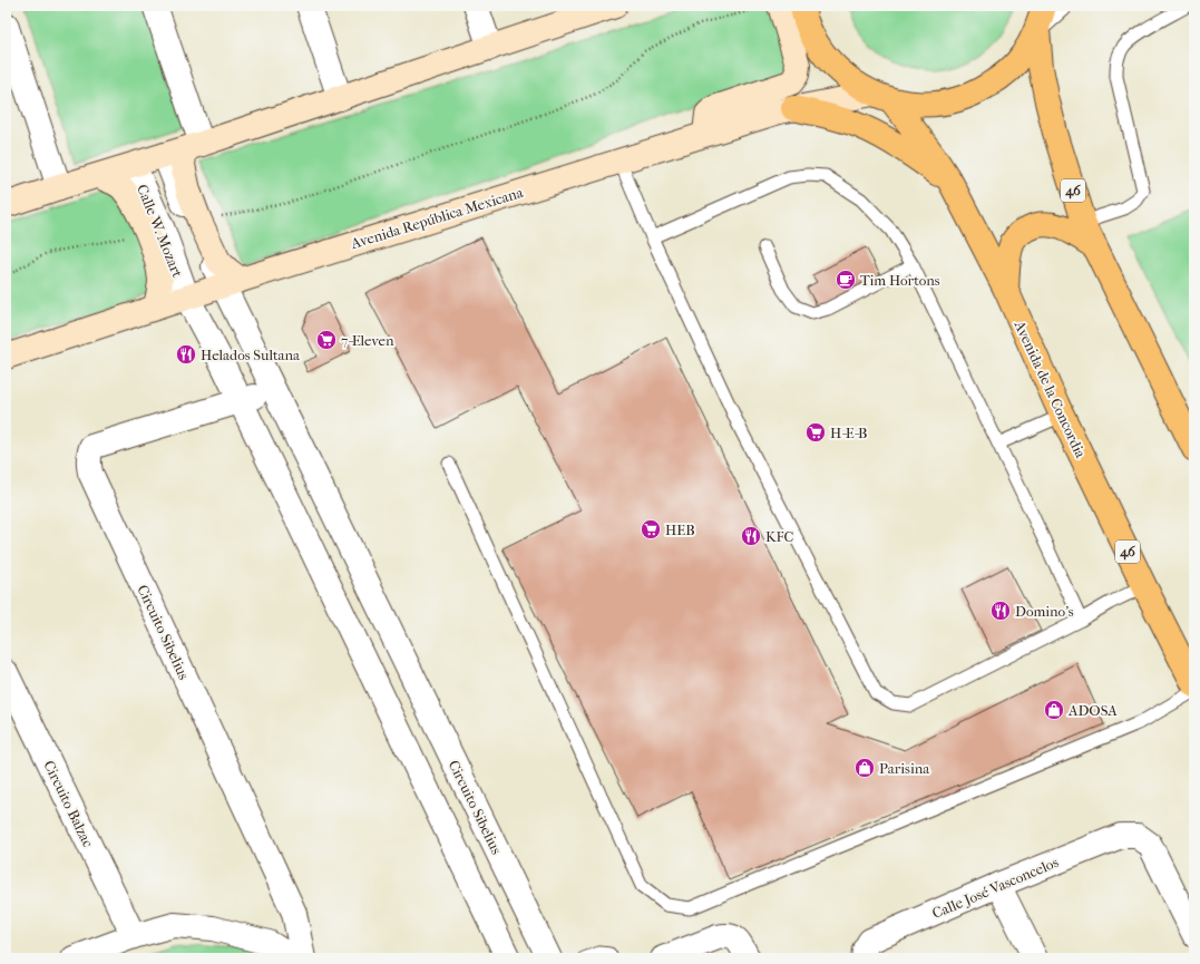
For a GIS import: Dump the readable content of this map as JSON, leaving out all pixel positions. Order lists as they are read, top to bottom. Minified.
{"streets":{"main road":["46","Avenida República Mexicana","Avenida de la Concordia"],"street":["Calle W. Mozart","Circuito Sibelius","Circuito Balzac","Calle José Vasconcelos"]},"crossings":[["46","Avenida República Mexicana"],["46","Avenida de la Concordia"],["Avenida República Mexicana","Calle W. Mozart"],["Avenida República Mexicana","Avenida de la Concordia"],["Avenida República Mexicana","Circuito Sibelius"]],"places":{"cafe":["Tim Hortons"],"supermarket":["7-Eleven","H-E-B","HEB"],"restaurant":["Helados Sultana","KFC","Domino's"],"shop":["ADOSA","Parisina"]}}
